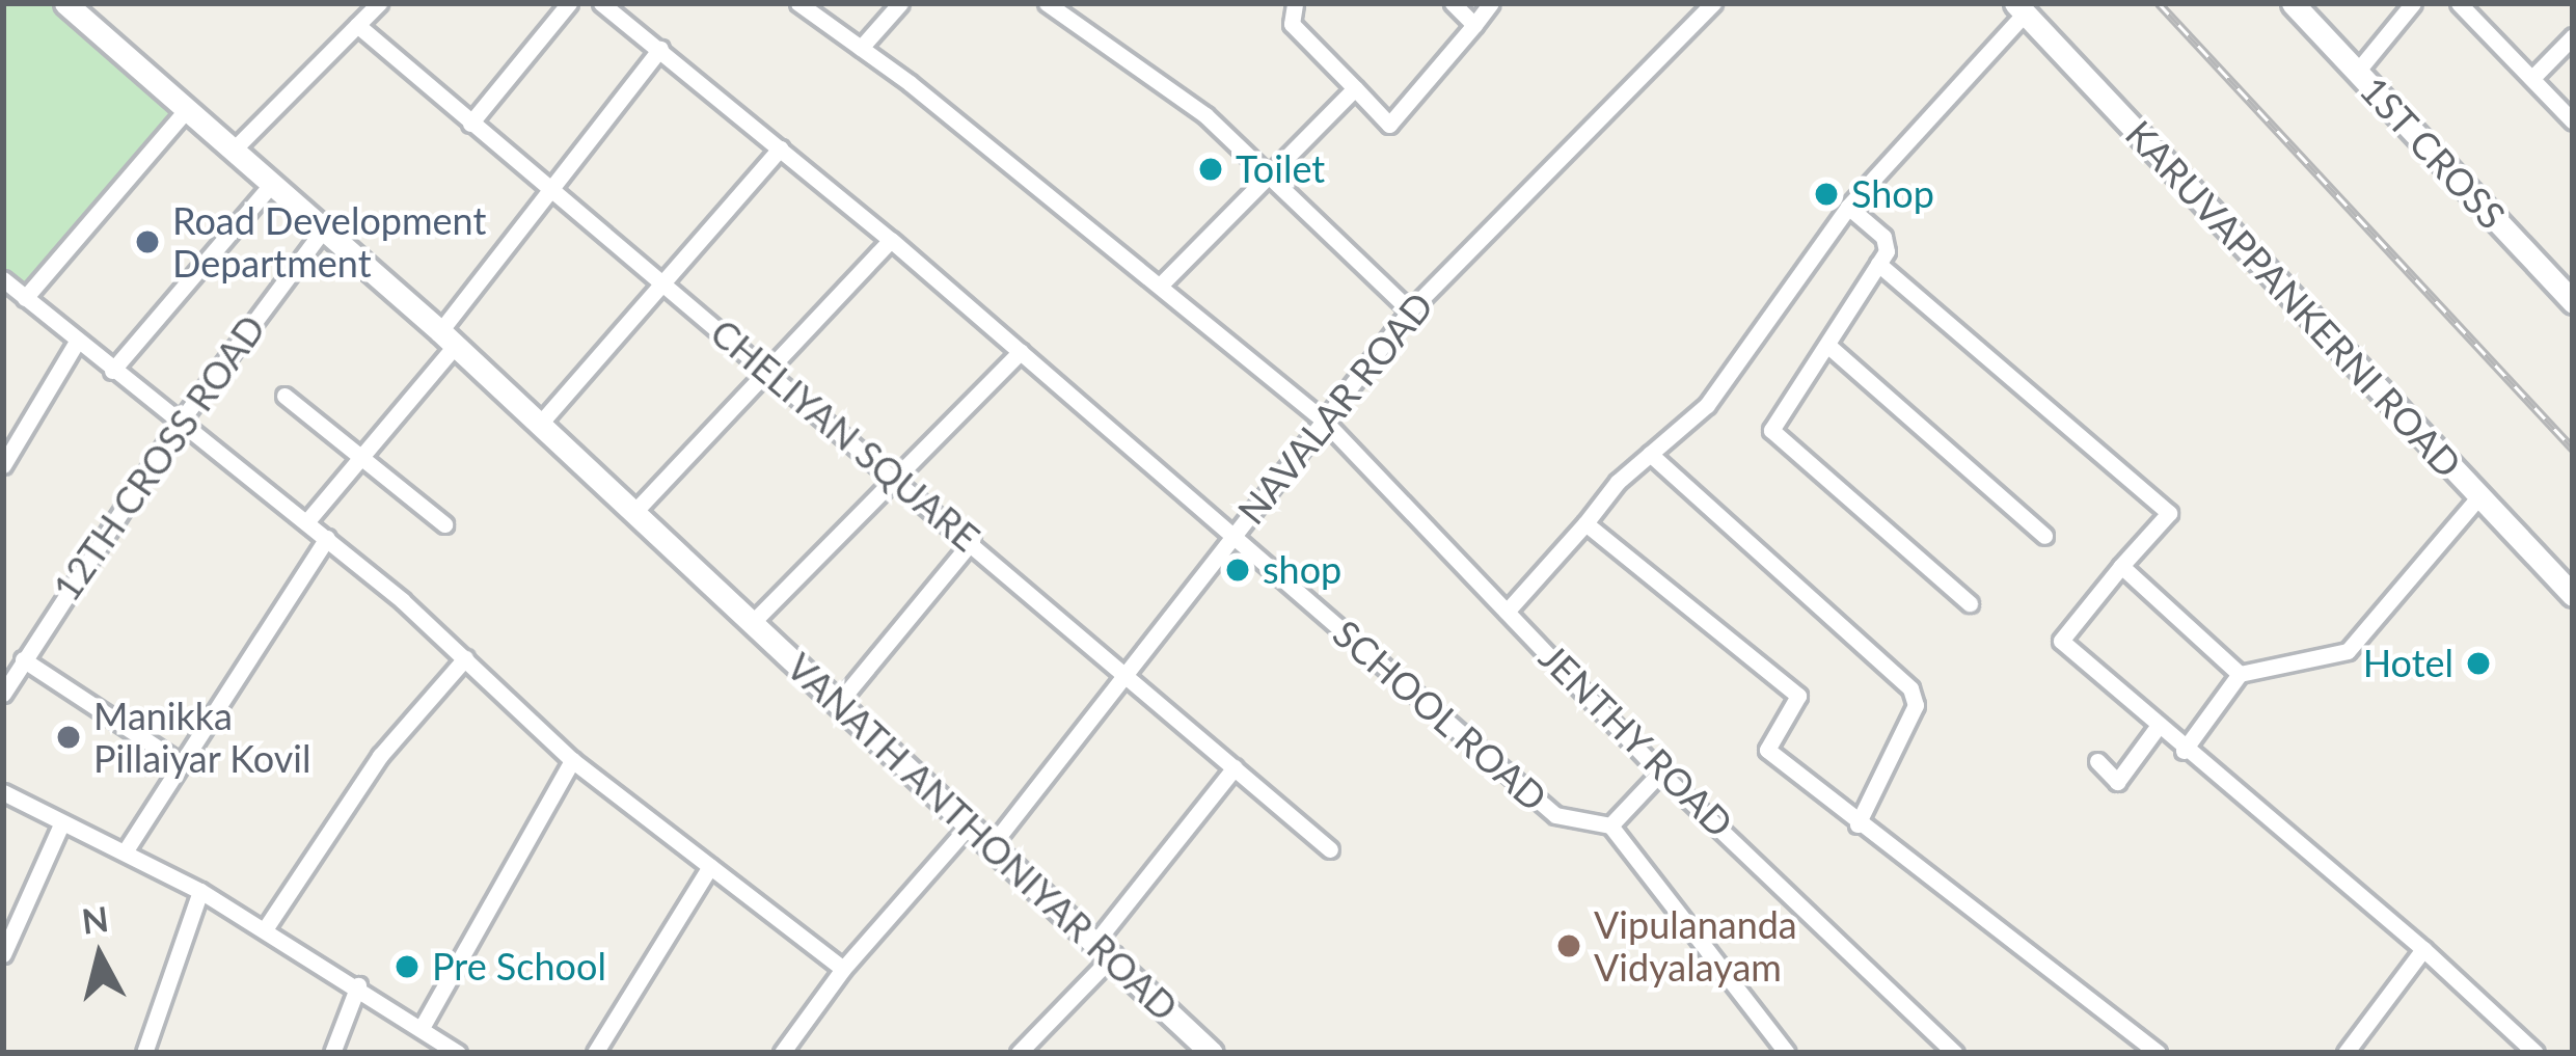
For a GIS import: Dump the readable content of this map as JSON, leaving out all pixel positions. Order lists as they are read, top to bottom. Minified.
{"streets":{"street":["1ST CROSS","KARUVAPPANKERNI ROAD","NAVALAR ROAD","CHELIYAN SQUARE","12TH CROSS ROAD","SCHOOL ROAD","JENTHY ROAD","VANATH ANTHONIYAR ROAD"]},"crossings":[["NAVALAR ROAD","CHELIYAN SQUARE"],["NAVALAR ROAD","SCHOOL ROAD"],["NAVALAR ROAD","JENTHY ROAD"],["NAVALAR ROAD","VANATH ANTHONIYAR ROAD"],["12TH CROSS ROAD","VANATH ANTHONIYAR ROAD"]],"places":["Toilet","Shop","Road Development Department","shop","Hotel","Manikka Pillaiyar Kovil","Vipulananda Vidyalayam","Pre School"],"north":"top"}
